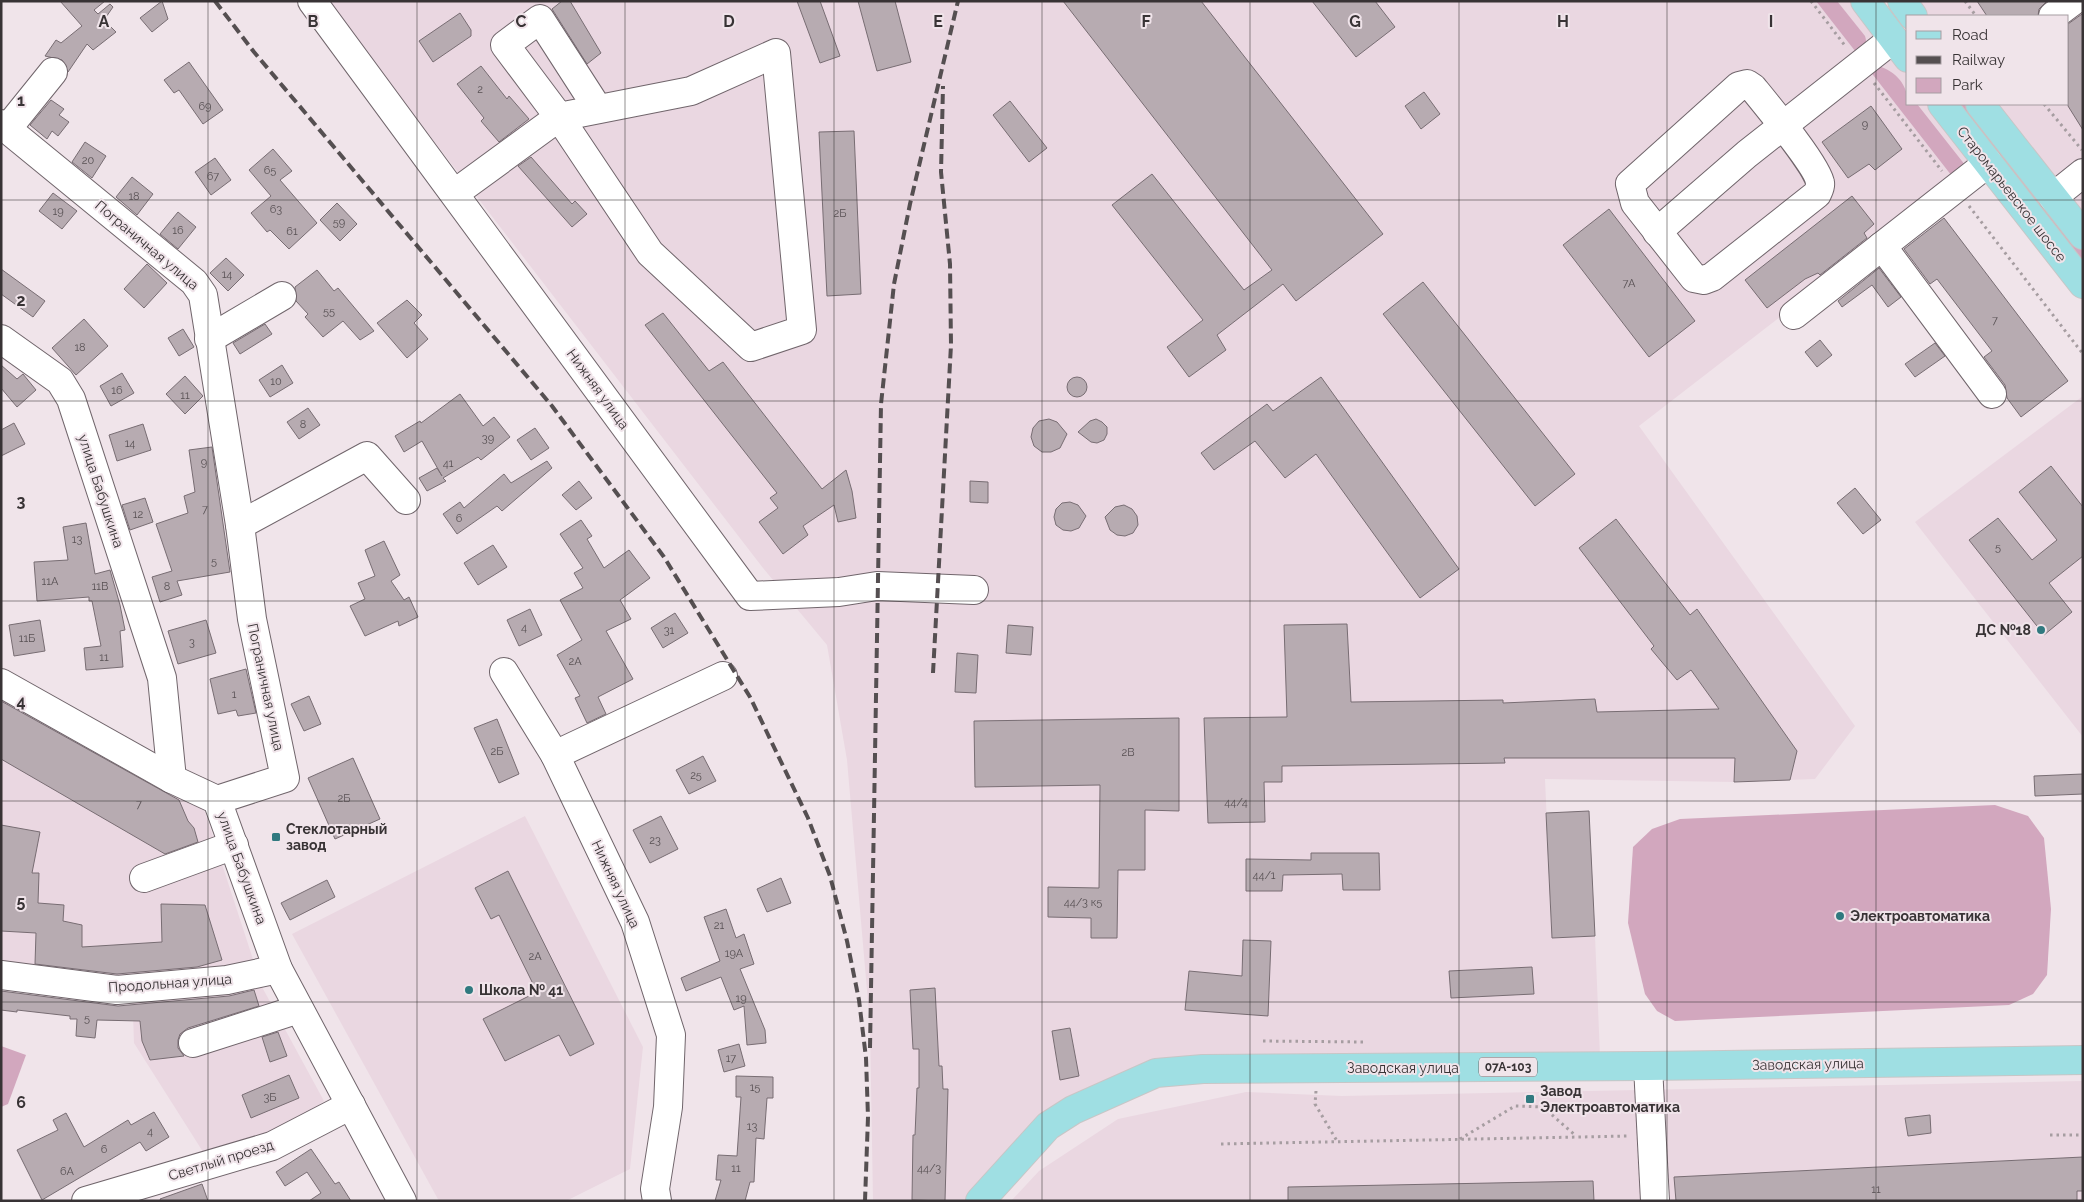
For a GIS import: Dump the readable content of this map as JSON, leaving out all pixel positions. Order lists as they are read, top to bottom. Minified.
{"streets":{"main road":["Старомарьевское шоссе","Заводская улица","07А-103"],"street":["Пограничная улица","Нижняя улица","улица Бабушкина","Продольная улица","Светлый проезд"]},"crossings":[["Пограничная улица","улица Бабушкина"],["улица Бабушкина","Продольная улица"],["улица Бабушкина","Светлый проезд"]],"places":{"other":["ДС №18","Электроавтоматика","Школа № 41"],"transit":["Стеклотарный завод","Завод Электроавтоматика"]},"house_numbers":["2","69","9","20","65","67","18","63","19","2Б","59","16","61","14","7А","55","7","18","10","16","11","8","39","14","9","41","7","12","6","13","5","5","11А","11В","8","4","31","11Б","3","11","2А","1","2Б","2В","25","2Б","44/4","7","23","44/1","44/3 к5","21","19А","2А","19","5","17","15","3Б","13","4","6","11","44/3","6А","11"],"legend":["Road","Railway","Park"],"grid":{"columns":["A","B","C","D","E","F","G","H","I"],"rows":["1","2","3","4","5","6"]}}
